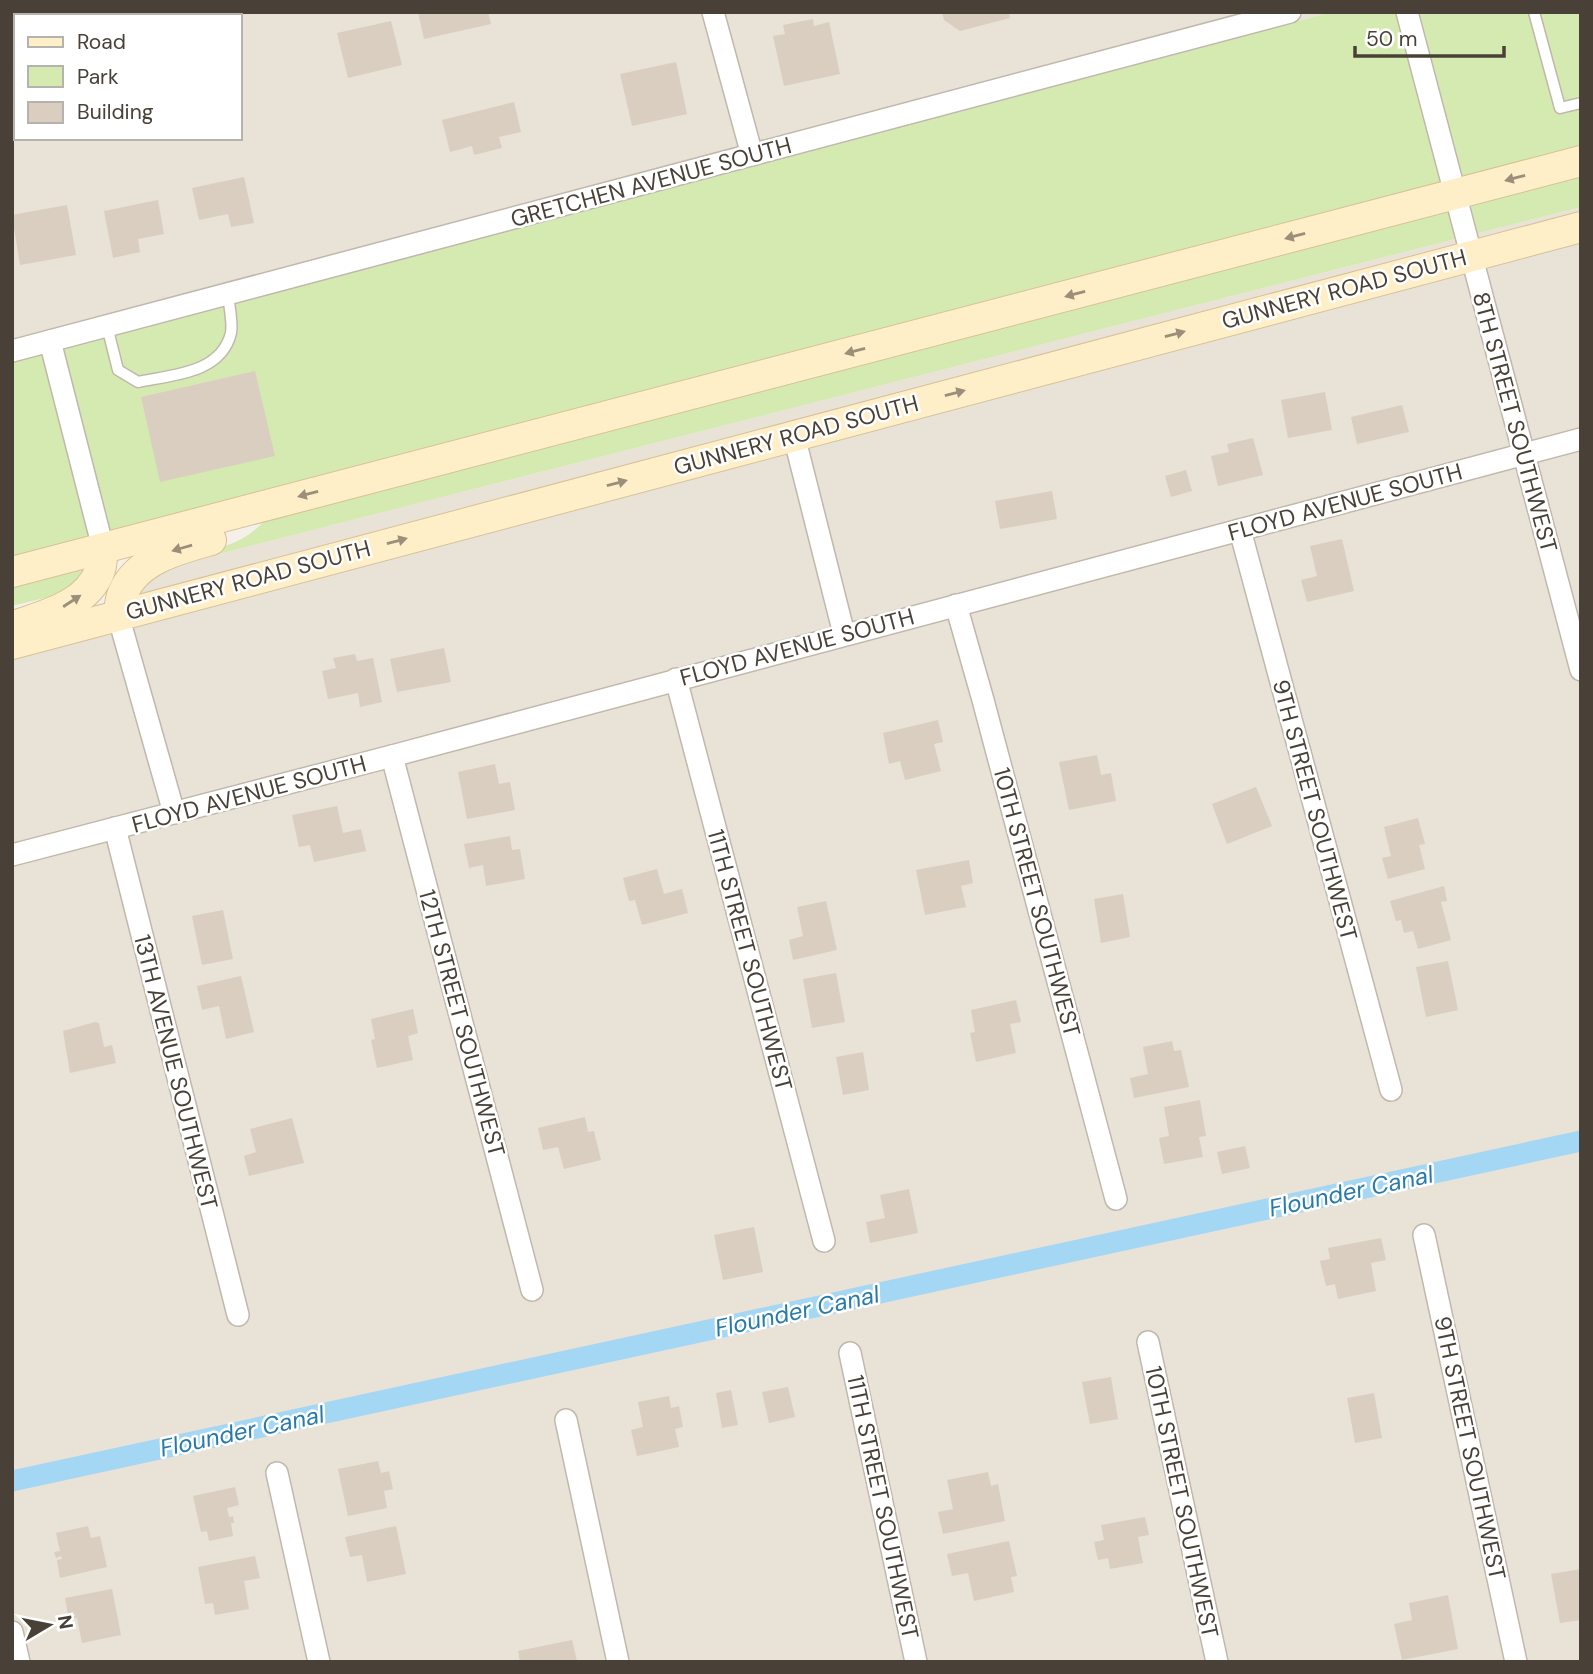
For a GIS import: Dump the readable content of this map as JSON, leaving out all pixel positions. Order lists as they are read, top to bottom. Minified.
{"streets":{"main road":["GUNNERY ROAD SOUTH"],"street":["GRETCHEN AVENUE SOUTH","8TH STREET SOUTHWEST","FLOYD AVENUE SOUTH","9TH STREET SOUTHWEST","10TH STREET SOUTHWEST","11TH STREET SOUTHWEST","12TH STREET SOUTHWEST","13TH AVENUE SOUTHWEST"]},"crossings":[["GUNNERY ROAD SOUTH","8TH STREET SOUTHWEST"],["8TH STREET SOUTHWEST","FLOYD AVENUE SOUTH"],["FLOYD AVENUE SOUTH","9TH STREET SOUTHWEST"],["FLOYD AVENUE SOUTH","10TH STREET SOUTHWEST"],["FLOYD AVENUE SOUTH","11TH STREET SOUTHWEST"],["FLOYD AVENUE SOUTH","12TH STREET SOUTHWEST"],["FLOYD AVENUE SOUTH","13TH AVENUE SOUTHWEST"]],"water":["Flounder Canal"],"legend":["Road","Park","Building"],"scale_bar":"50 m","north":"right"}
